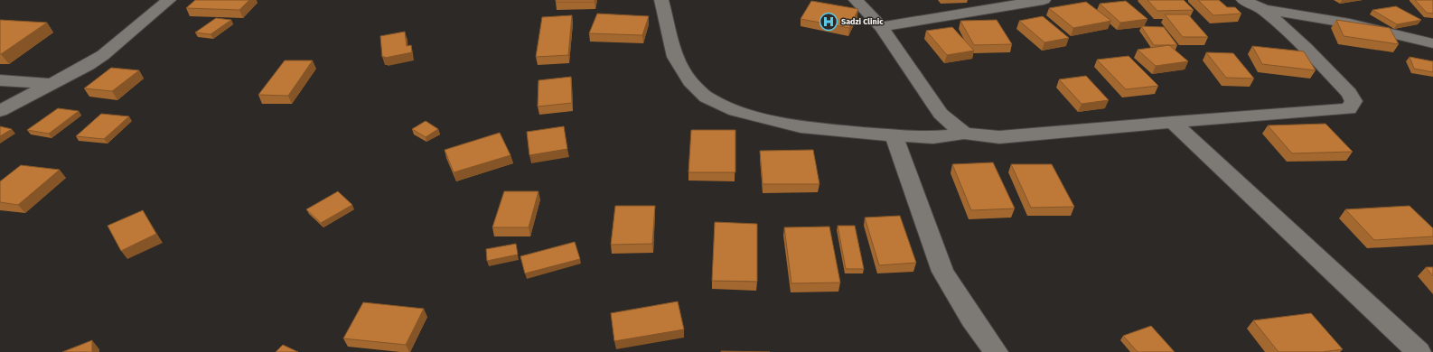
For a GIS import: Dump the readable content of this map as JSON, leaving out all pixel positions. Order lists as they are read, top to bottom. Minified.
{"places":{"hospital":["Sadzi Clinic"]}}
